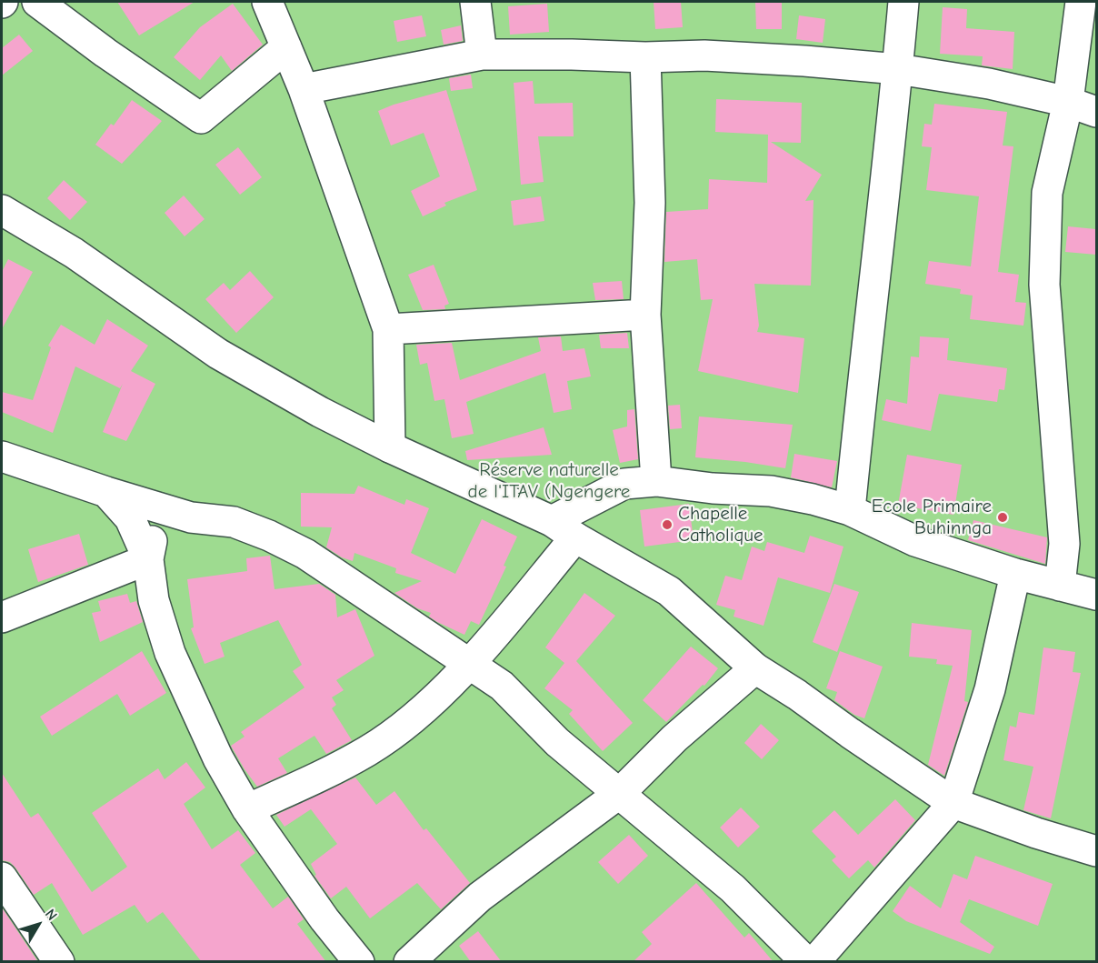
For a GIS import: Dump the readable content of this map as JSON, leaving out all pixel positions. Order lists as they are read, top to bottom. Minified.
{"parks":["Réserve naturelle de l'ITAV (Ngengere"],"places":["Ecole Primaire Buhinnga","Chapelle Catholique"],"north":"top right"}
